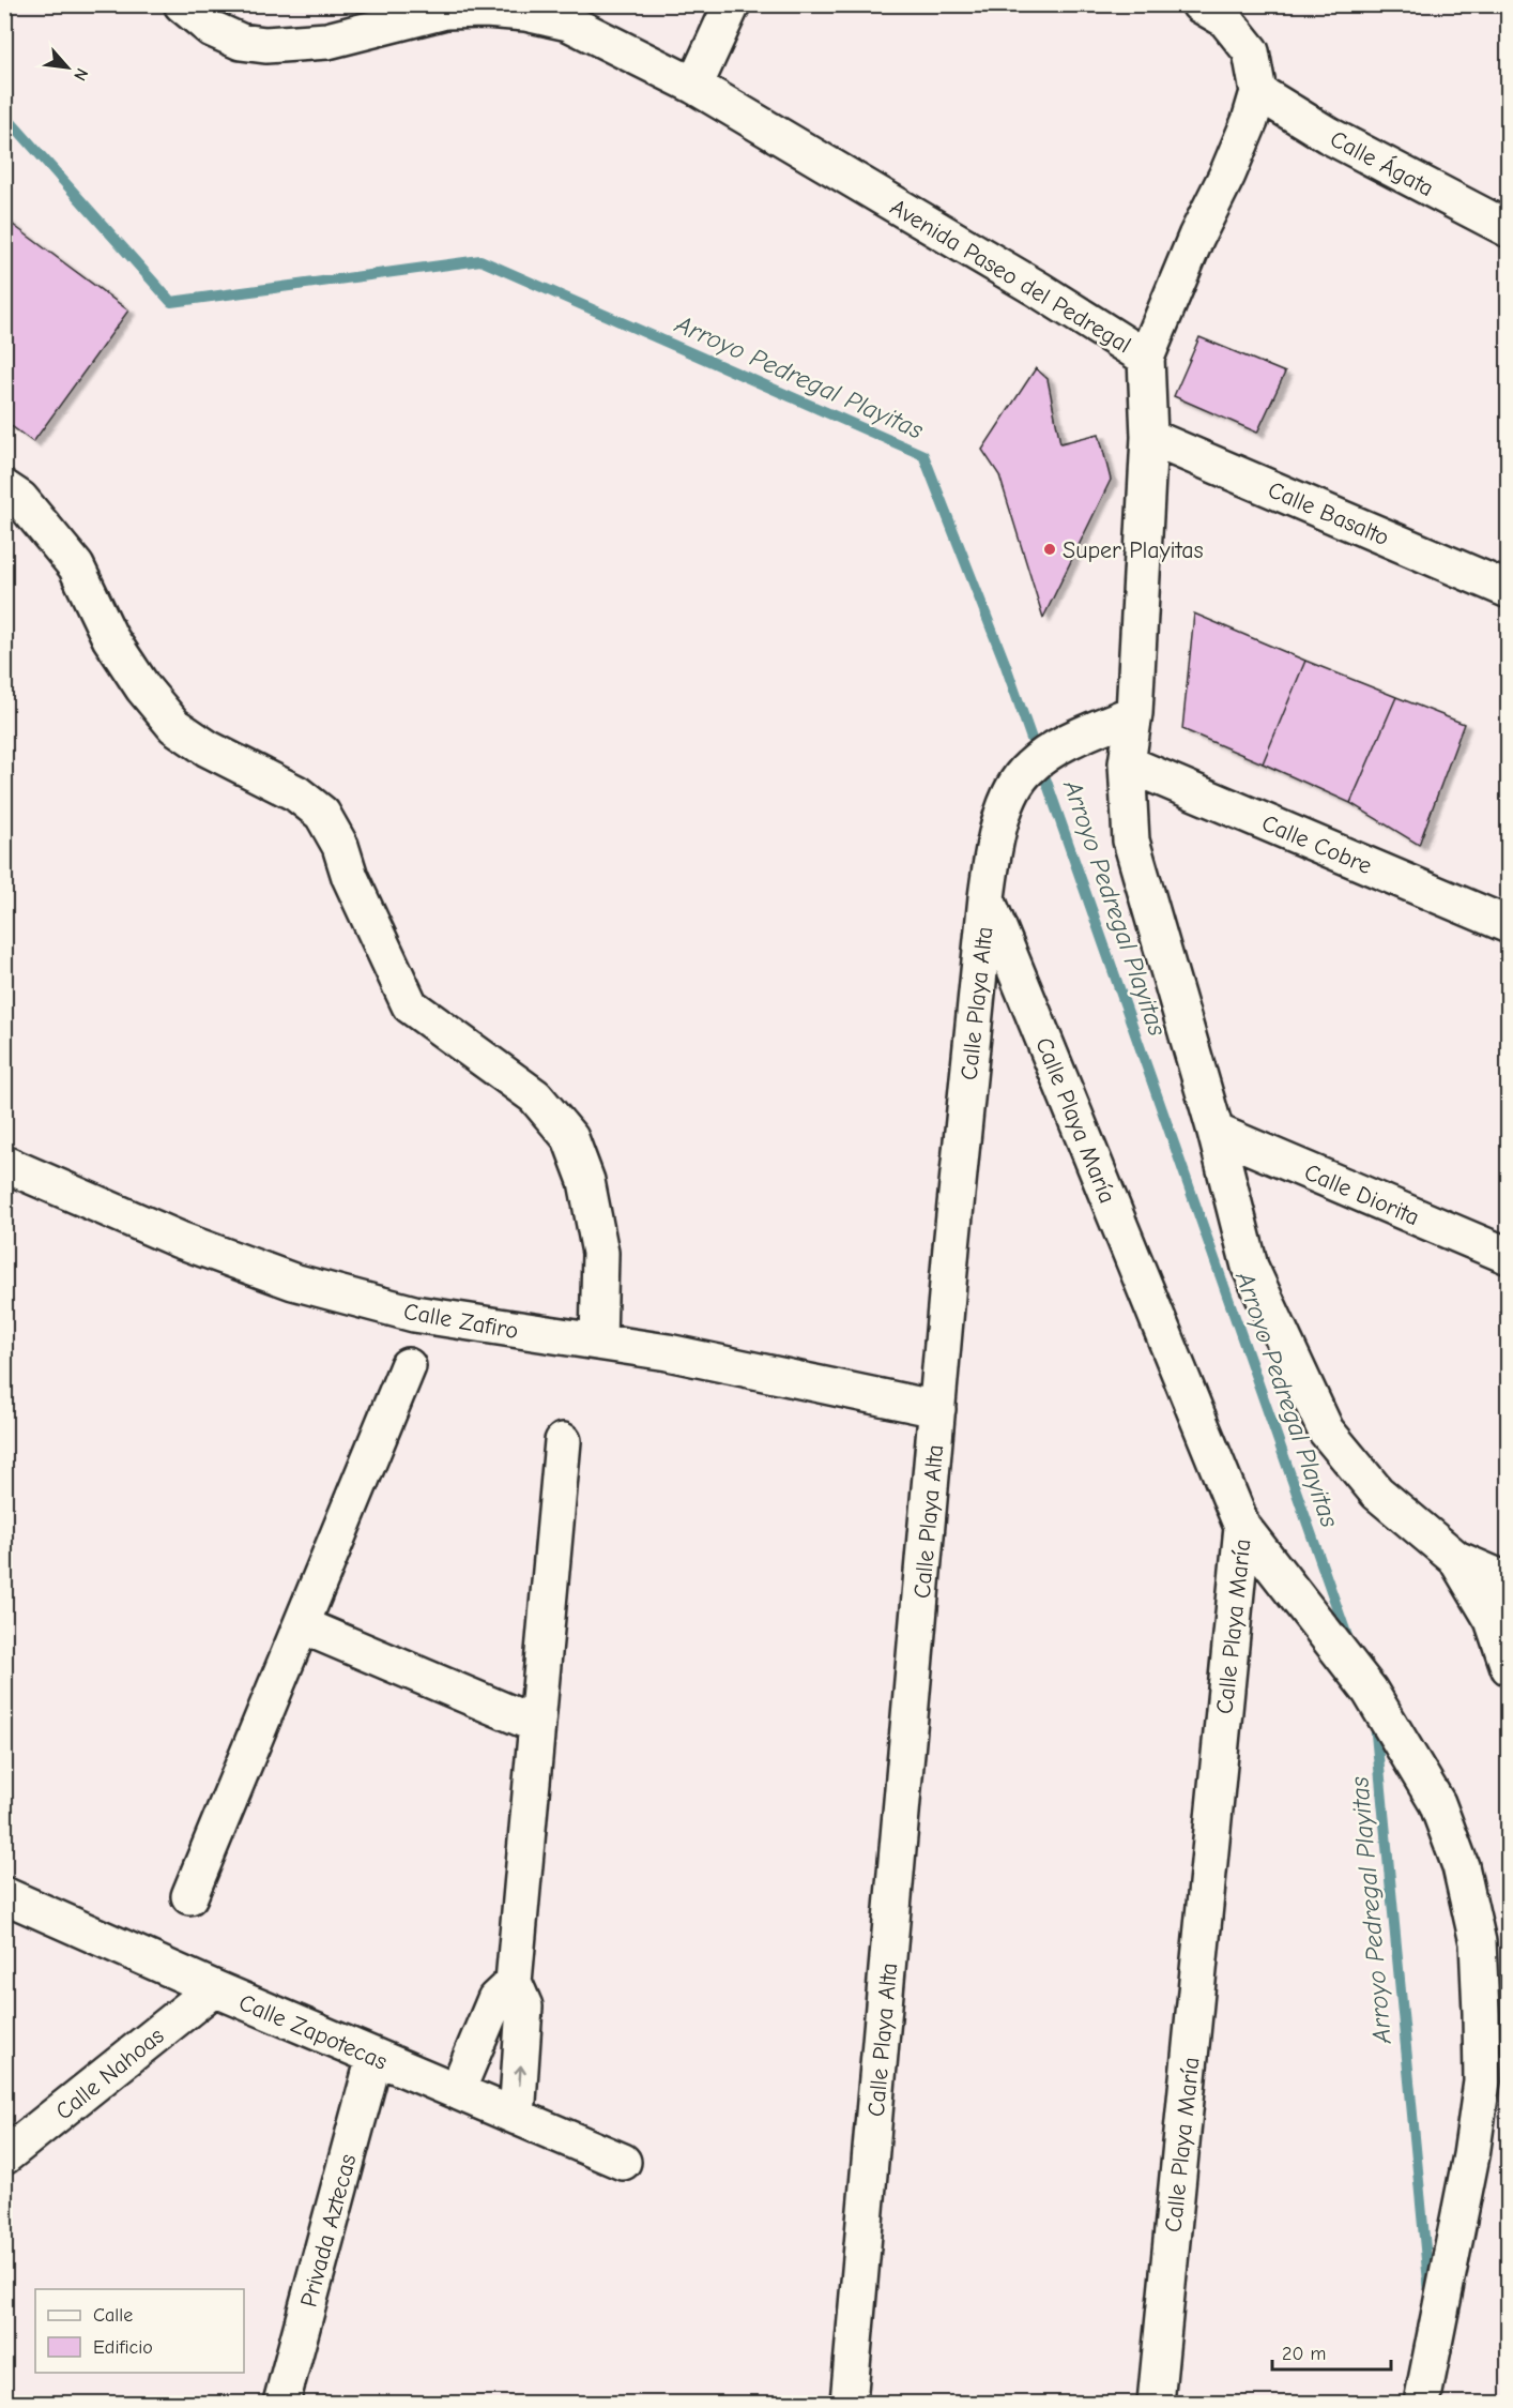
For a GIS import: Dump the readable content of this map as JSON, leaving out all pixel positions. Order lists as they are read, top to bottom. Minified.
{"streets":{"street":["Calle Ágata","Avenida Paseo del Pedregal","Calle Basalto","Calle Cobre","Calle Playa Alta","Calle Playa María","Calle Diorita","Calle Zafiro","Calle Zapotecas","Calle Nahoas","Privada Aztecas"]},"crossings":[["Avenida Paseo del Pedregal","Calle Basalto"],["Avenida Paseo del Pedregal","Calle Cobre"],["Avenida Paseo del Pedregal","Calle Playa Alta"],["Avenida Paseo del Pedregal","Calle Diorita"],["Calle Playa Alta","Calle Playa María"],["Calle Playa Alta","Calle Zafiro"],["Calle Zapotecas","Calle Nahoas"],["Calle Zapotecas","Privada Aztecas"]],"water":["Arroyo Pedregal Playitas"],"places":["Super Playitas"],"legend":["Calle","Edificio"],"scale_bar":"20 m","north":"bottom right"}
